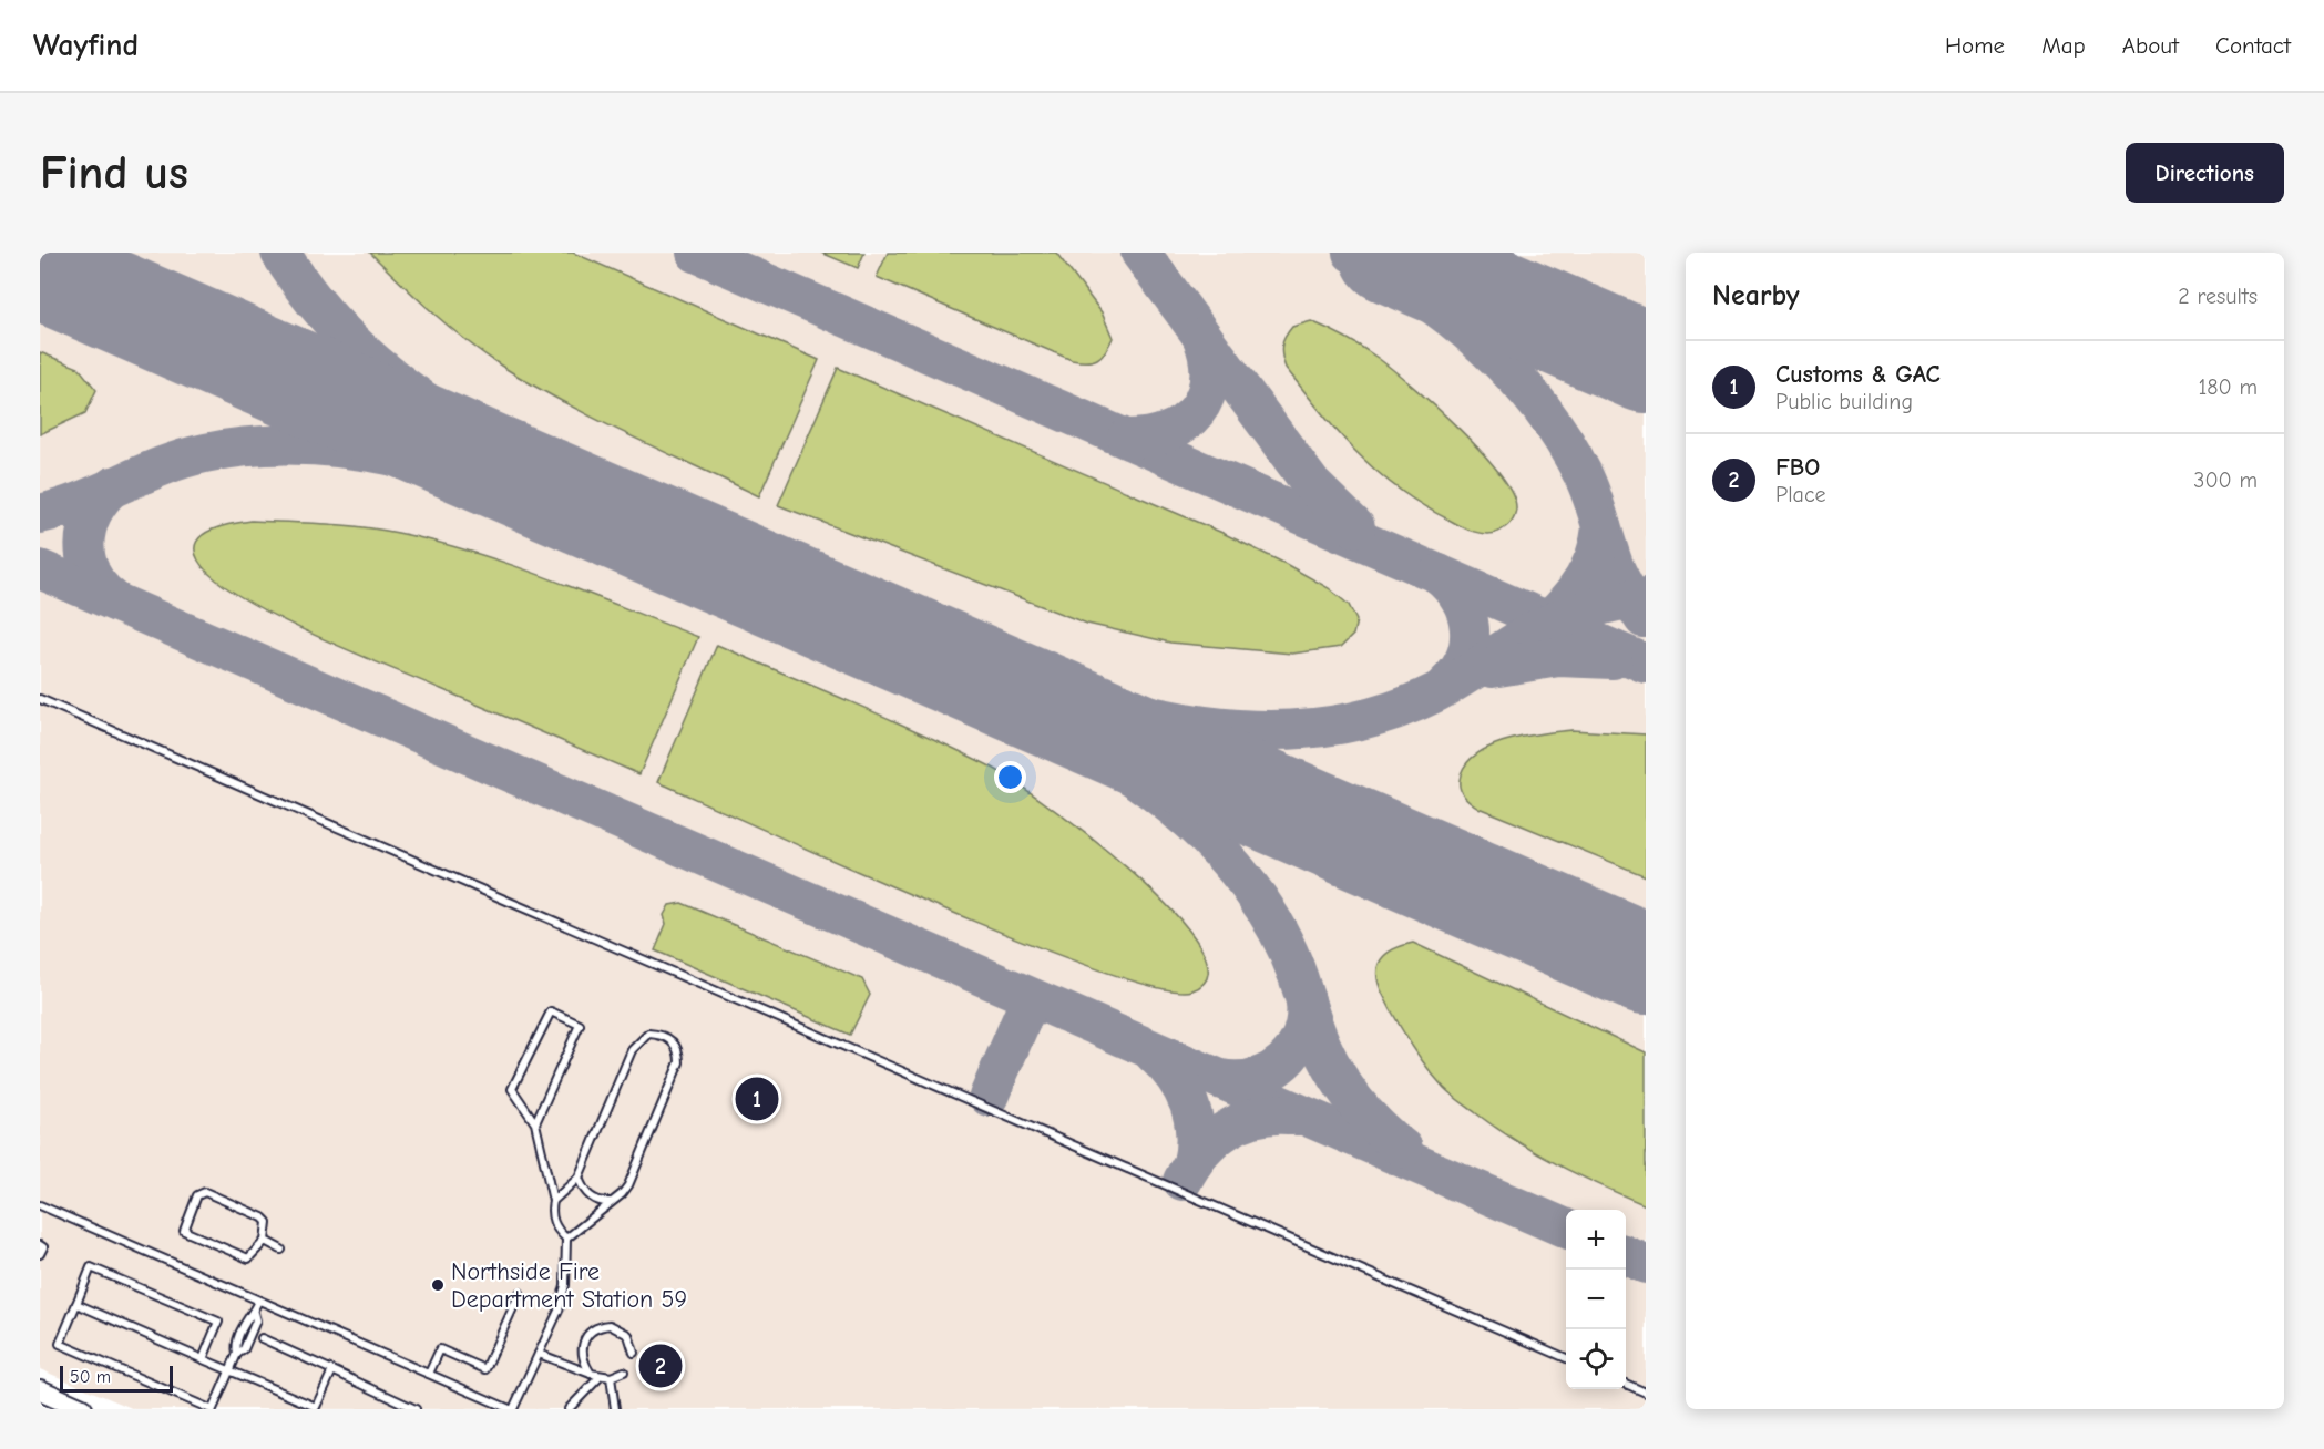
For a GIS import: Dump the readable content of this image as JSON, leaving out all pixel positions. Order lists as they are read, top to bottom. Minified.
{"places":["Northside Fire Department Station 59"],"scale_bar":"50 m","page":{"header":"Wayfind","nav":["Home","Map","About","Contact"],"buttons":"Directions","title":"Find us","heading":["Nearby","2 results"],"list":[{"mark":"1","name":"Customs & GAC","note":"Public building","value":"180 m"},{"mark":"2","name":"FBO","note":"Place","value":"300 m"}],"pins":["1","2"],"map_buttons":["+","−"],"scale":"50 m"}}
